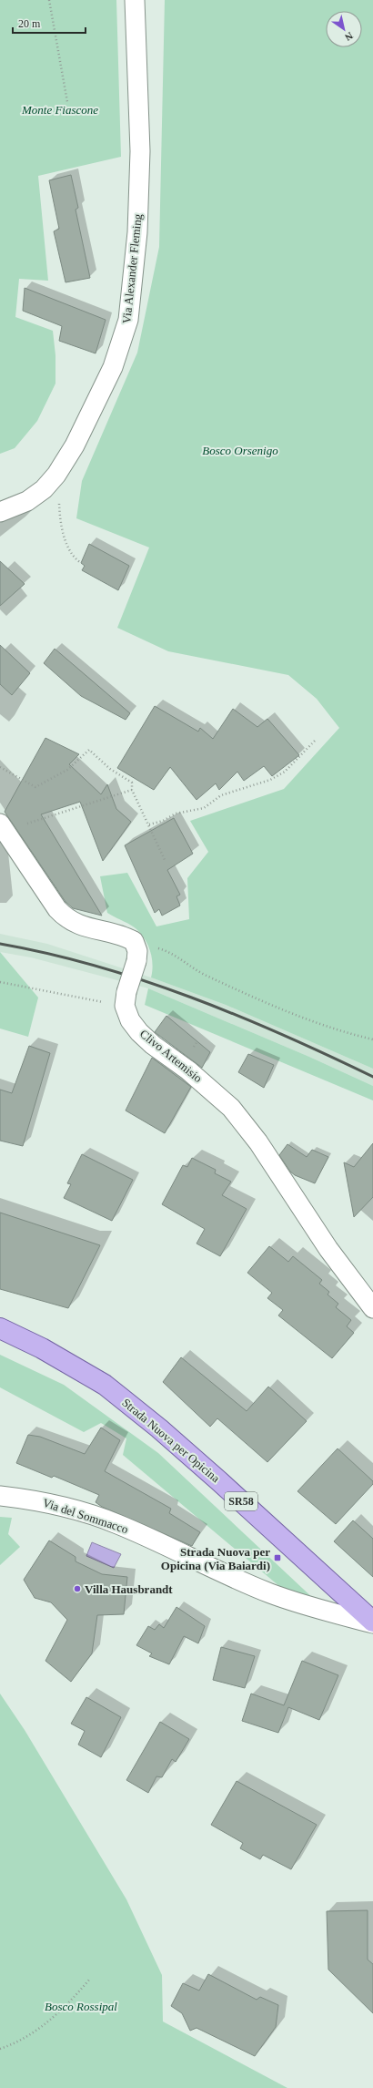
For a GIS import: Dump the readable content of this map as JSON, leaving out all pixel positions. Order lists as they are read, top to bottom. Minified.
{"streets":{"main road":["Strada Nuova per Opicina","SR58"],"street":["Via Alexander Fleming","Clivo Artemisio","Via del Sommacco"]},"crossings":[["Strada Nuova per Opicina","Via del Sommacco"]],"parks":["Monte Fiascone","Bosco Orsenigo","Bosco Rossipal"],"places":{"transit":["Strada Nuova per Opicina (Via Baiardi)"],"other":["Villa Hausbrandt"]},"scale_bar":"20 m","north":"bottom right"}
